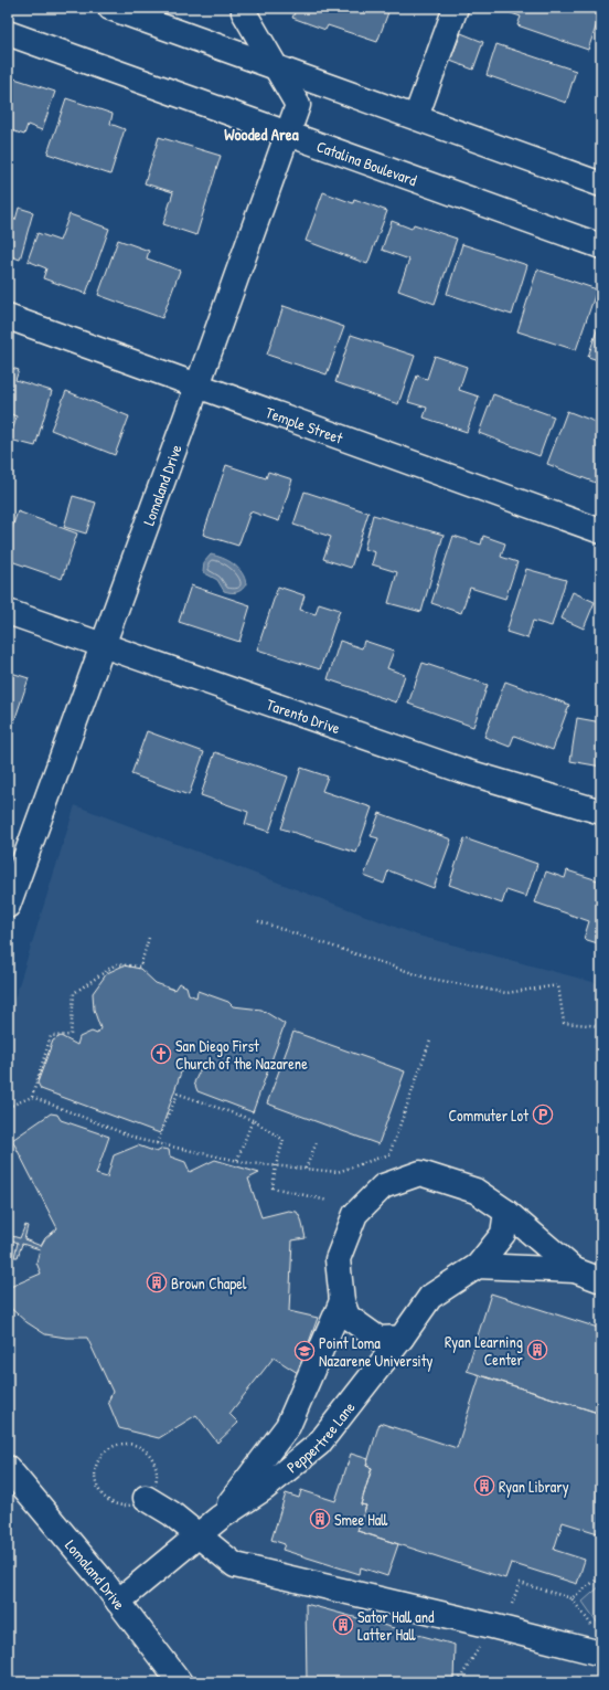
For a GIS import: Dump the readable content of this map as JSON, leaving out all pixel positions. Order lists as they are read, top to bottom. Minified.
{"streets":{"street":["Catalina Boulevard","Temple Street","Lomaland Drive","Tarento Drive","Peppertree Lane"]},"crossings":[["Catalina Boulevard","Lomaland Drive"],["Temple Street","Lomaland Drive"],["Lomaland Drive","Tarento Drive"],["Lomaland Drive","Peppertree Lane"]],"districts":["Wooded Area"],"places":{"church":["San Diego First Church of the Nazarene"],"parking":["Commuter Lot"],"building":["Brown Chapel","Ryan Learning Center","Ryan Library","Smee Hall","Sator Hall and Latter Hall"],"school or university":["Point Loma Nazarene University"]}}
